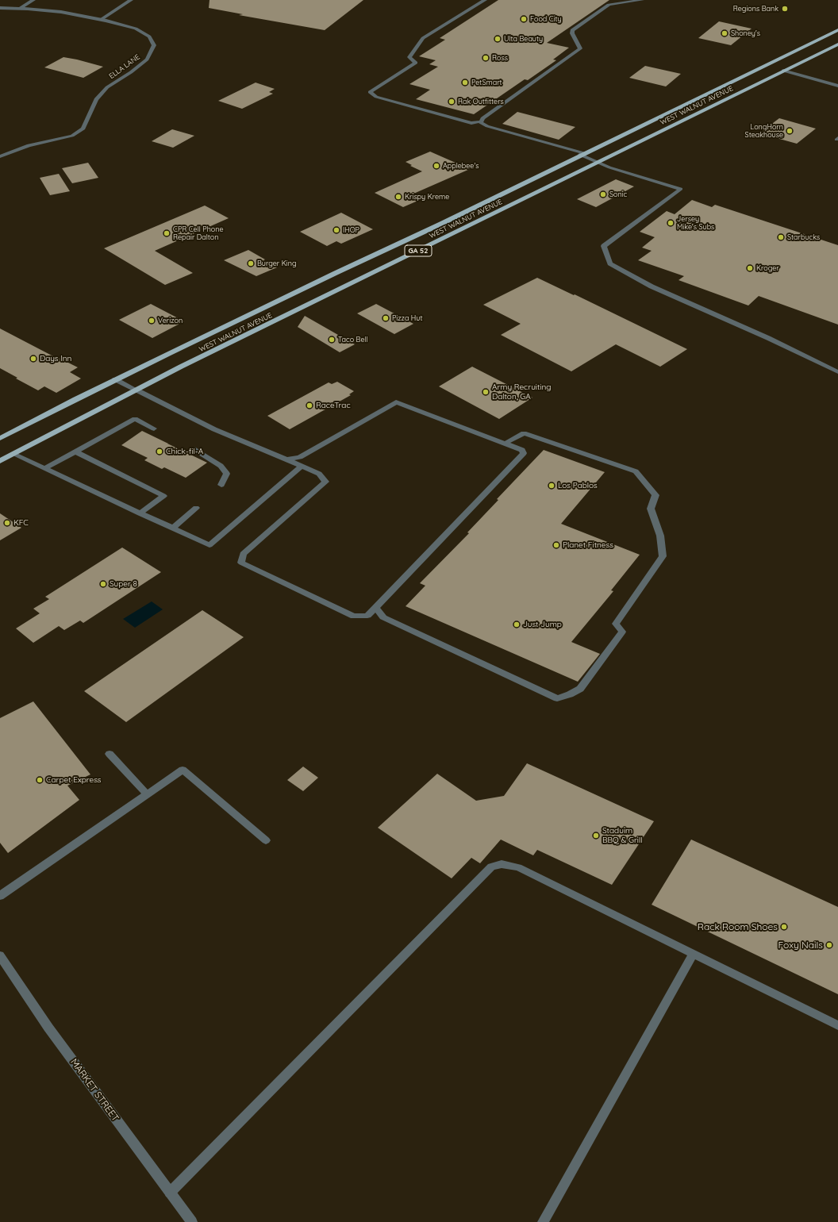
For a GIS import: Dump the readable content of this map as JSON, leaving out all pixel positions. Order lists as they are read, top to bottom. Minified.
{"streets":{"main road":["WEST WALNUT AVENUE","GA 52"],"street":["ELLA LANE","MARKET STREET"]},"places":["Regions Bank","Food City","Shoney's","Ulta Beauty","Ross","PetSmart","Rak Outfitters","LongHorn Steakhouse","Applebee's","Sonic","Krispy Kreme","Jersey Mike's Subs","IHOP","CPR Cell Phone Repair Dalton","Starbucks","Burger King","Kroger","Pizza Hut","Verizon","Taco Bell","Days Inn","Army Recruiting Dalton, GA","RaceTrac","Chick-fil-A","Los Pablos","KFC","Planet Fitness","Super 8","Just Jump","Carpet Express","Staduim BBQ & Grill","Rack Room Shoes","Foxy Nails"]}
